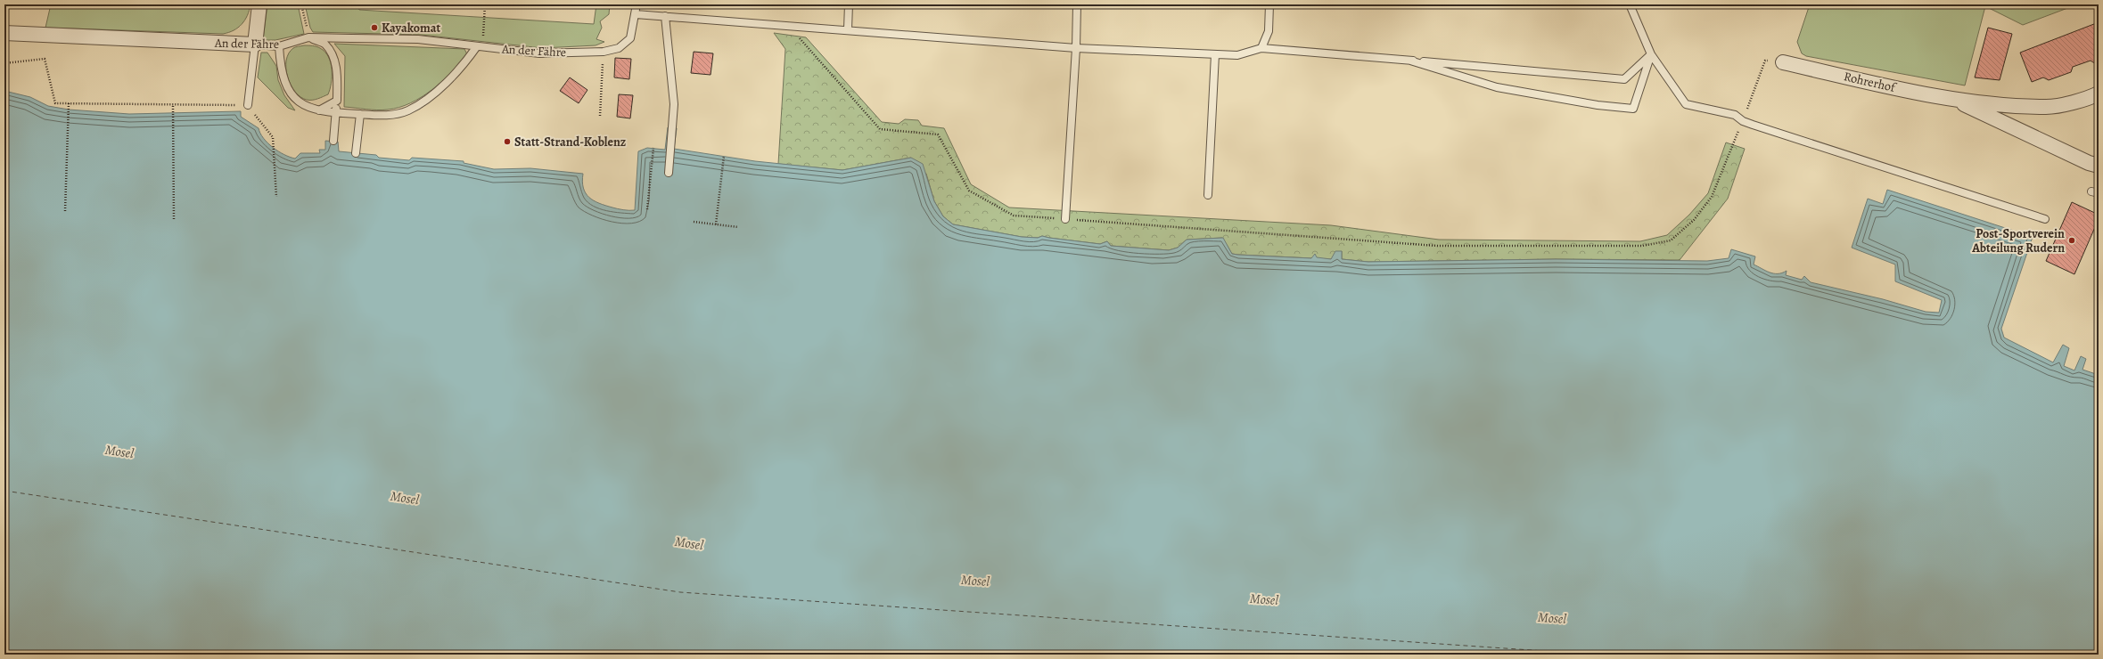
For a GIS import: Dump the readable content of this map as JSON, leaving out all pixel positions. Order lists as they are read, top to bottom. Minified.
{"streets":{"street":["An der Fähre","Rohrerhof"]},"water":["Mosel"],"places":["Kayakomat","Statt-Strand-Koblenz","Post-Sportverein Abteilung Rudern"]}
